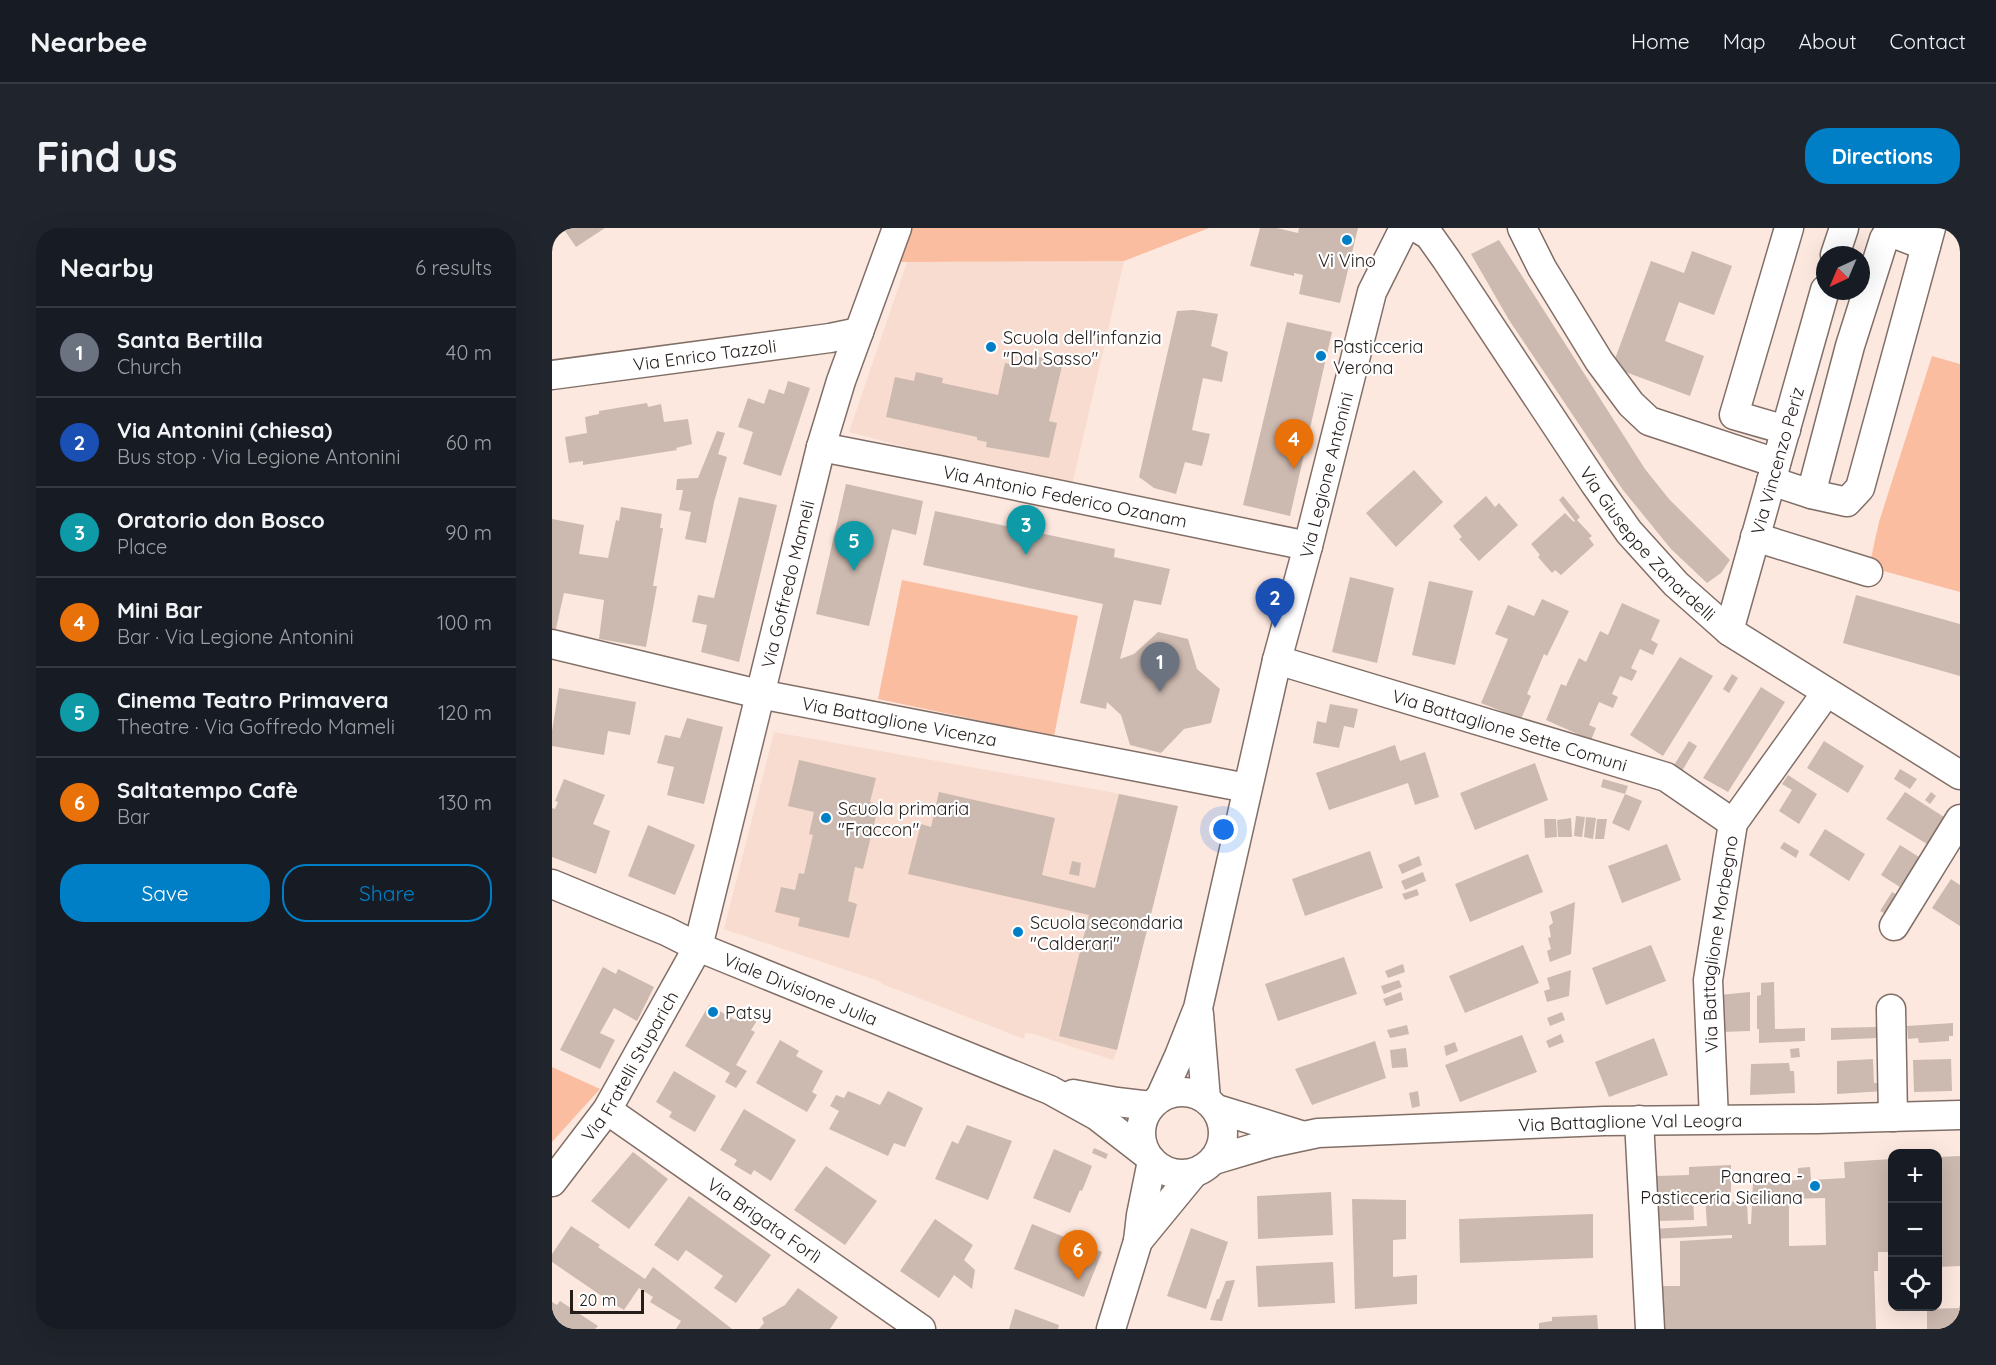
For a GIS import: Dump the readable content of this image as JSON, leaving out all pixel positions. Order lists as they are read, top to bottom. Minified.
{"streets":{"street":["Via Enrico Tazzoli","Via Vincenzo Periz","Via Legione Antonini","Via Antonio Federico Ozanam","Via Giuseppe Zanardelli","Via Goffredo Mameli","Via Battaglione Vicenza","Via Battaglione Sette Comuni","Via Battaglione Morbegno","Viale Divisione Julia","Via Fratelli Stuparich","Via Battaglione Val Leogra","Via Brigata Forlì"]},"crossings":[["Via Enrico Tazzoli","Via Goffredo Mameli"],["Via Vincenzo Periz","Via Giuseppe Zanardelli"],["Via Legione Antonini","Via Antonio Federico Ozanam"],["Via Legione Antonini","Via Battaglione Vicenza"],["Via Legione Antonini","Via Battaglione Sette Comuni"],["Via Legione Antonini","Viale Divisione Julia"],["Via Legione Antonini","Via Battaglione Val Leogra"],["Via Antonio Federico Ozanam","Via Goffredo Mameli"],["Via Giuseppe Zanardelli","Via Battaglione Morbegno"],["Via Goffredo Mameli","Via Battaglione Vicenza"],["Via Goffredo Mameli","Viale Divisione Julia"],["Via Goffredo Mameli","Via Fratelli Stuparich"],["Via Battaglione Sette Comuni","Via Battaglione Morbegno"],["Via Battaglione Morbegno","Via Battaglione Val Leogra"],["Viale Divisione Julia","Via Fratelli Stuparich"],["Viale Divisione Julia","Via Battaglione Val Leogra"],["Via Fratelli Stuparich","Via Brigata Forlì"]],"places":["Vi Vino","Scuola dell'infanzia \"Dal Sasso\"","Pasticceria Verona","Scuola primaria \"Fraccon\"","Scuola secondaria \"Calderari\"","Patsy","Panarea - Pasticceria Siciliana"],"scale_bar":"20 m","north":"bottom left","page":{"header":"Nearbee","nav":["Home","Map","About","Contact"],"buttons":["Directions",["Save","Share"]],"title":"Find us","heading":["Nearby","6 results"],"list":[{"mark":"1","name":"Santa Bertilla","note":"Church","value":"40 m"},{"mark":"2","name":"Via Antonini (chiesa)","note":"Bus stop · Via Legione Antonini","value":"60 m"},{"mark":"3","name":"Oratorio don Bosco","note":"Place","value":"90 m"},{"mark":"4","name":"Mini Bar","note":"Bar · Via Legione Antonini","value":"100 m"},{"mark":"5","name":"Cinema Teatro Primavera","note":"Theatre · Via Goffredo Mameli","value":"120 m"},{"mark":"6","name":"Saltatempo Cafè","note":"Bar","value":"130 m"}],"pins":["4","3","5","2","1","6"],"map_buttons":["+","−"],"scale":"20 m"}}
